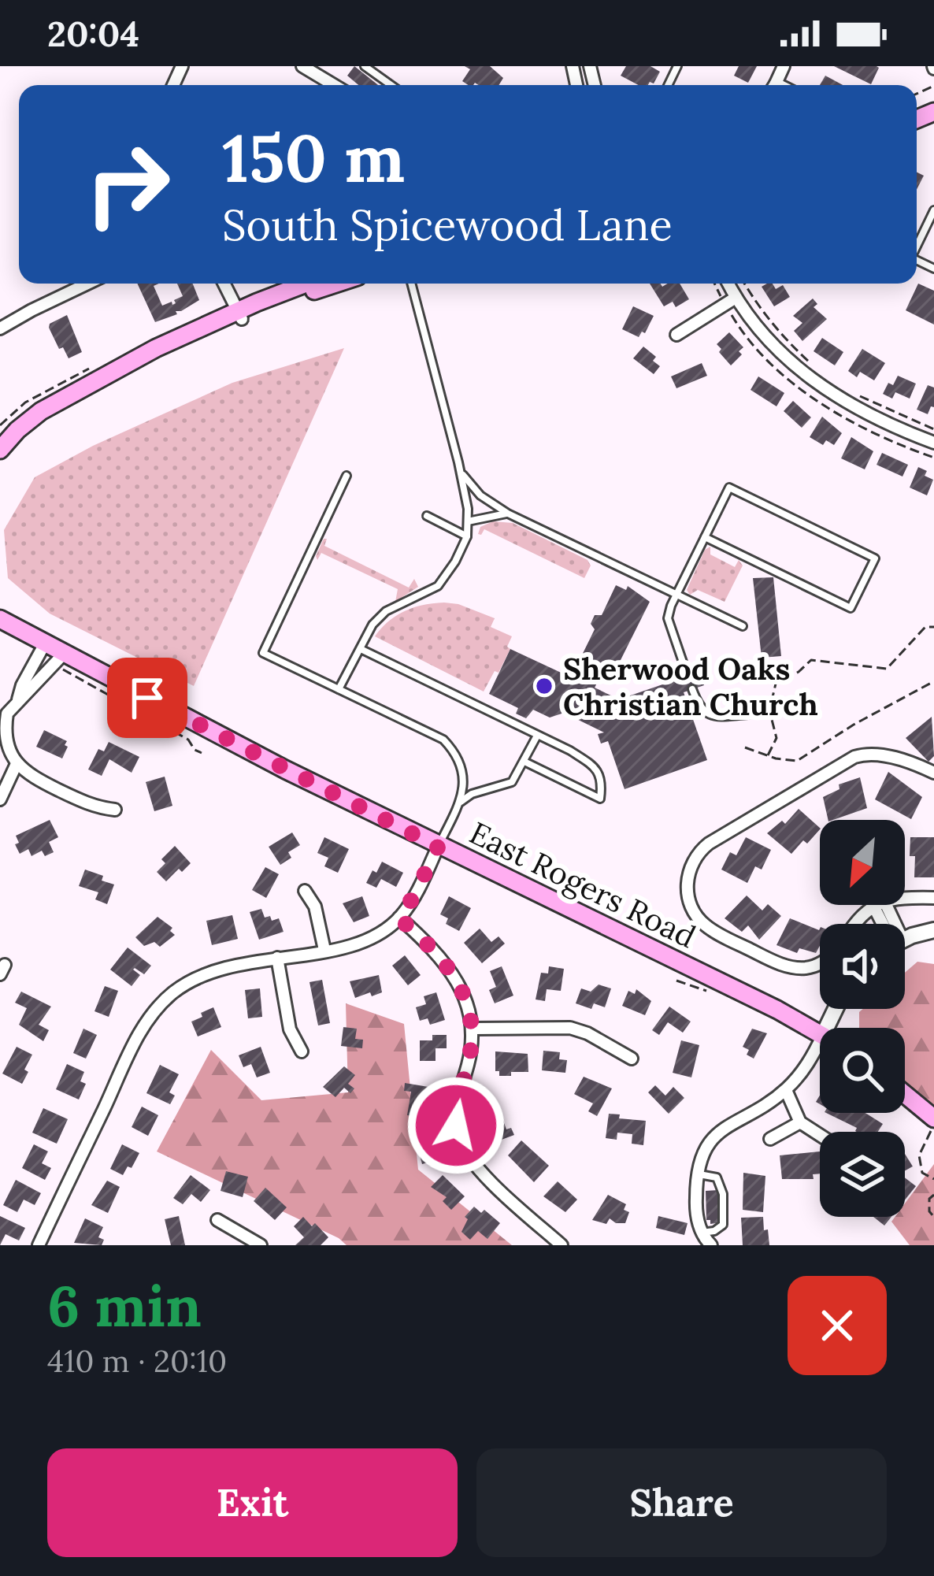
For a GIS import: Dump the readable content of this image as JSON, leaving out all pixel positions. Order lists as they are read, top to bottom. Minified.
{"streets":{"main road":["East Rogers Road"]},"places":["Sherwood Oaks Christian Church"],"north":"bottom left","page":{"status":"20:04","turn":["150 m","South Spicewood Lane"],"heading":["6 min","410 m · 20:10"],"buttons":["Exit","Share"]}}
